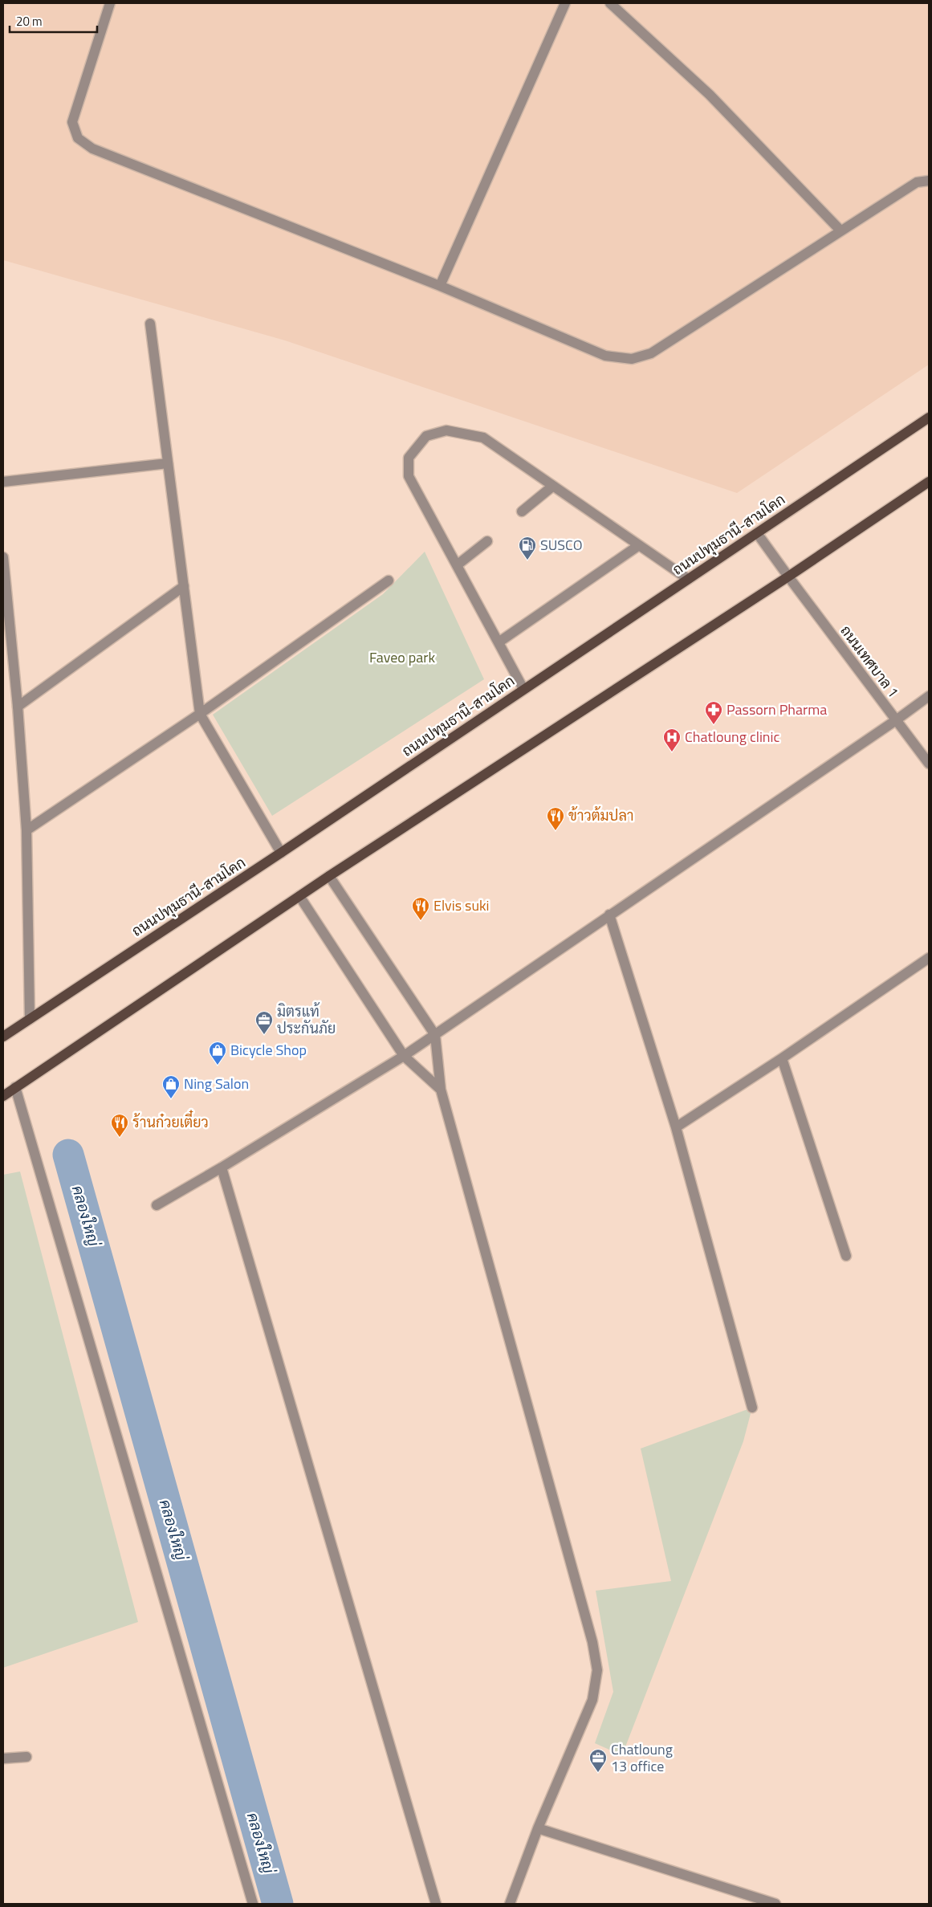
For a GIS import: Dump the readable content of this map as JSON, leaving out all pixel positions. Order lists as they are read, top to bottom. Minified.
{"streets":{"main road":["ถนนปทุมธานี-สามโคก"],"street":["ถนนเทศบาล 1"]},"crossings":[["ถนนปทุมธานี-สามโคก","ถนนเทศบาล 1"]],"water":["คลองใหญ่"],"parks":["Faveo park"],"places":{"fuel station":["SUSCO"],"pharmacy":["Passorn Pharma"],"hospital":["Chatloung clinic"],"restaurant":["ข้าวต้มปลา","Elvis suki","ร้านก๋วยเตี๋ยว"],"office":["มิตรแท้ ประกันภัย","Chatloung 13 office"],"shop":["Bicycle Shop","Ning Salon"]},"scale_bar":"20 m"}
